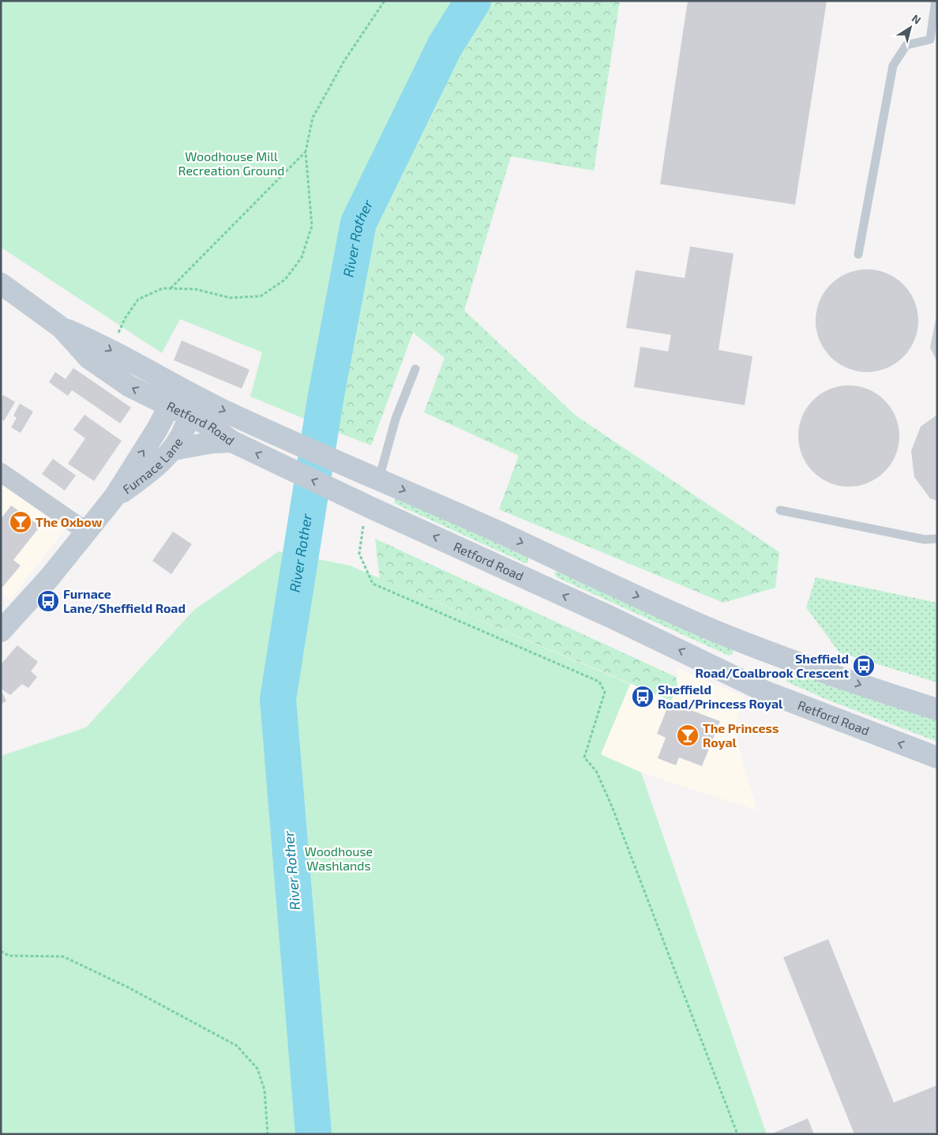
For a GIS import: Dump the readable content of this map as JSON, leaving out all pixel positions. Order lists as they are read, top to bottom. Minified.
{"streets":{"main road":["Retford Road","Furnace Lane"]},"crossings":[["Retford Road","Furnace Lane"]],"water":["River Rother"],"parks":["Woodhouse Mill Recreation Ground","Woodhouse Washlands"],"places":{"bar":["The Oxbow","The Princess Royal"],"bus stop":["Furnace Lane/Sheffield Road","Sheffield Road/Coalbrook Crescent","Sheffield Road/Princess Royal"]},"north":"top right"}
